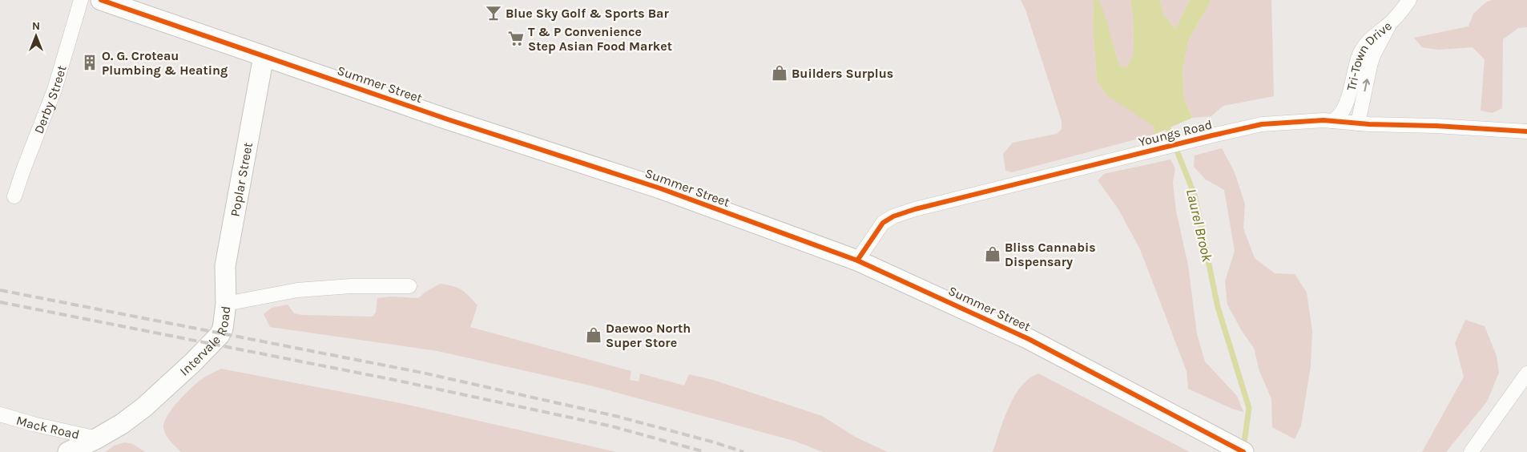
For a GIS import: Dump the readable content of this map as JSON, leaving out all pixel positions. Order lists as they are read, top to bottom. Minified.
{"streets":{"main road":["Summer Street","Poplar Street","Intervale Road"],"street":["Tri-Town Drive","Derby Street","Youngs Road","Mack Road"]},"crossings":[["Tri-Town Drive","Youngs Road"],["Summer Street","Youngs Road"],["Summer Street","Poplar Street"],["Poplar Street","Intervale Road"],["Intervale Road","Mack Road"]],"water":["Laurel Brook"],"places":{"bar":["Blue Sky Golf & Sports Bar"],"supermarket":["T & P Convenience Step Asian Food Market"],"building":["O. G. Croteau Plumbing & Heating"],"shop":["Builders Surplus","Bliss Cannabis Dispensary","Daewoo North Super Store"]},"north":"top"}
